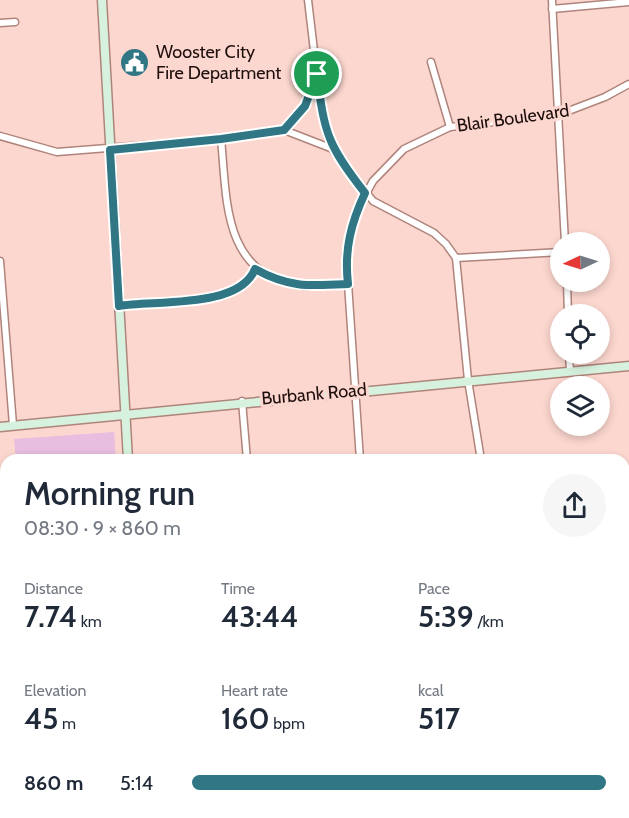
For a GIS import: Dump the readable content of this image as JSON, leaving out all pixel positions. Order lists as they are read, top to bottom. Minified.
{"streets":{"main road":["Burbank Road"],"street":["Blair Boulevard"]},"crossings":[["Blair Boulevard","Burbank Road"]],"places":{"public building":["Wooster City Fire Department"]},"north":"left","page":{"heading":["Morning run","08:30 · 9 × 860 m"],"stats":[["Distance","7.74 km"],["Time","43:44"],["Pace","5:39 /km"],["Elevation","45 m"],["Heart rate","160 bpm"],["kcal","517"]],"list":[{"name":"860 m","note":"5:14"}]}}
